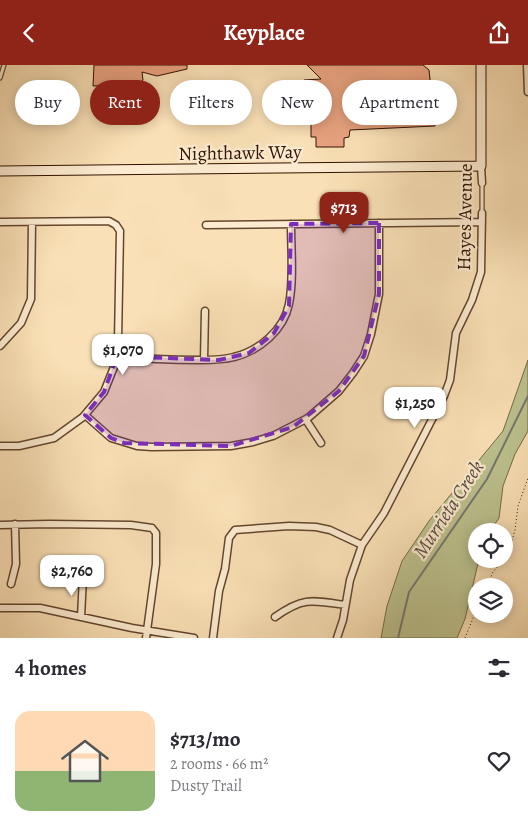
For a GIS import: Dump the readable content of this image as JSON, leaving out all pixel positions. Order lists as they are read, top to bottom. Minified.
{"streets":{"street":["Nighthawk Way","Hayes Avenue"]},"crossings":[["Nighthawk Way","Hayes Avenue"]],"water":["Murrieta Creek"],"page":{"header":"Keyplace","chip":["Buy","Rent","Filters","New","Apartment"],"price":["$713","$1,070","$1,250","$2,760"],"heading":"4 homes","list":[{"name":"$713/mo","note":"2 rooms · 66 m² · Dusty Trail"}]}}
